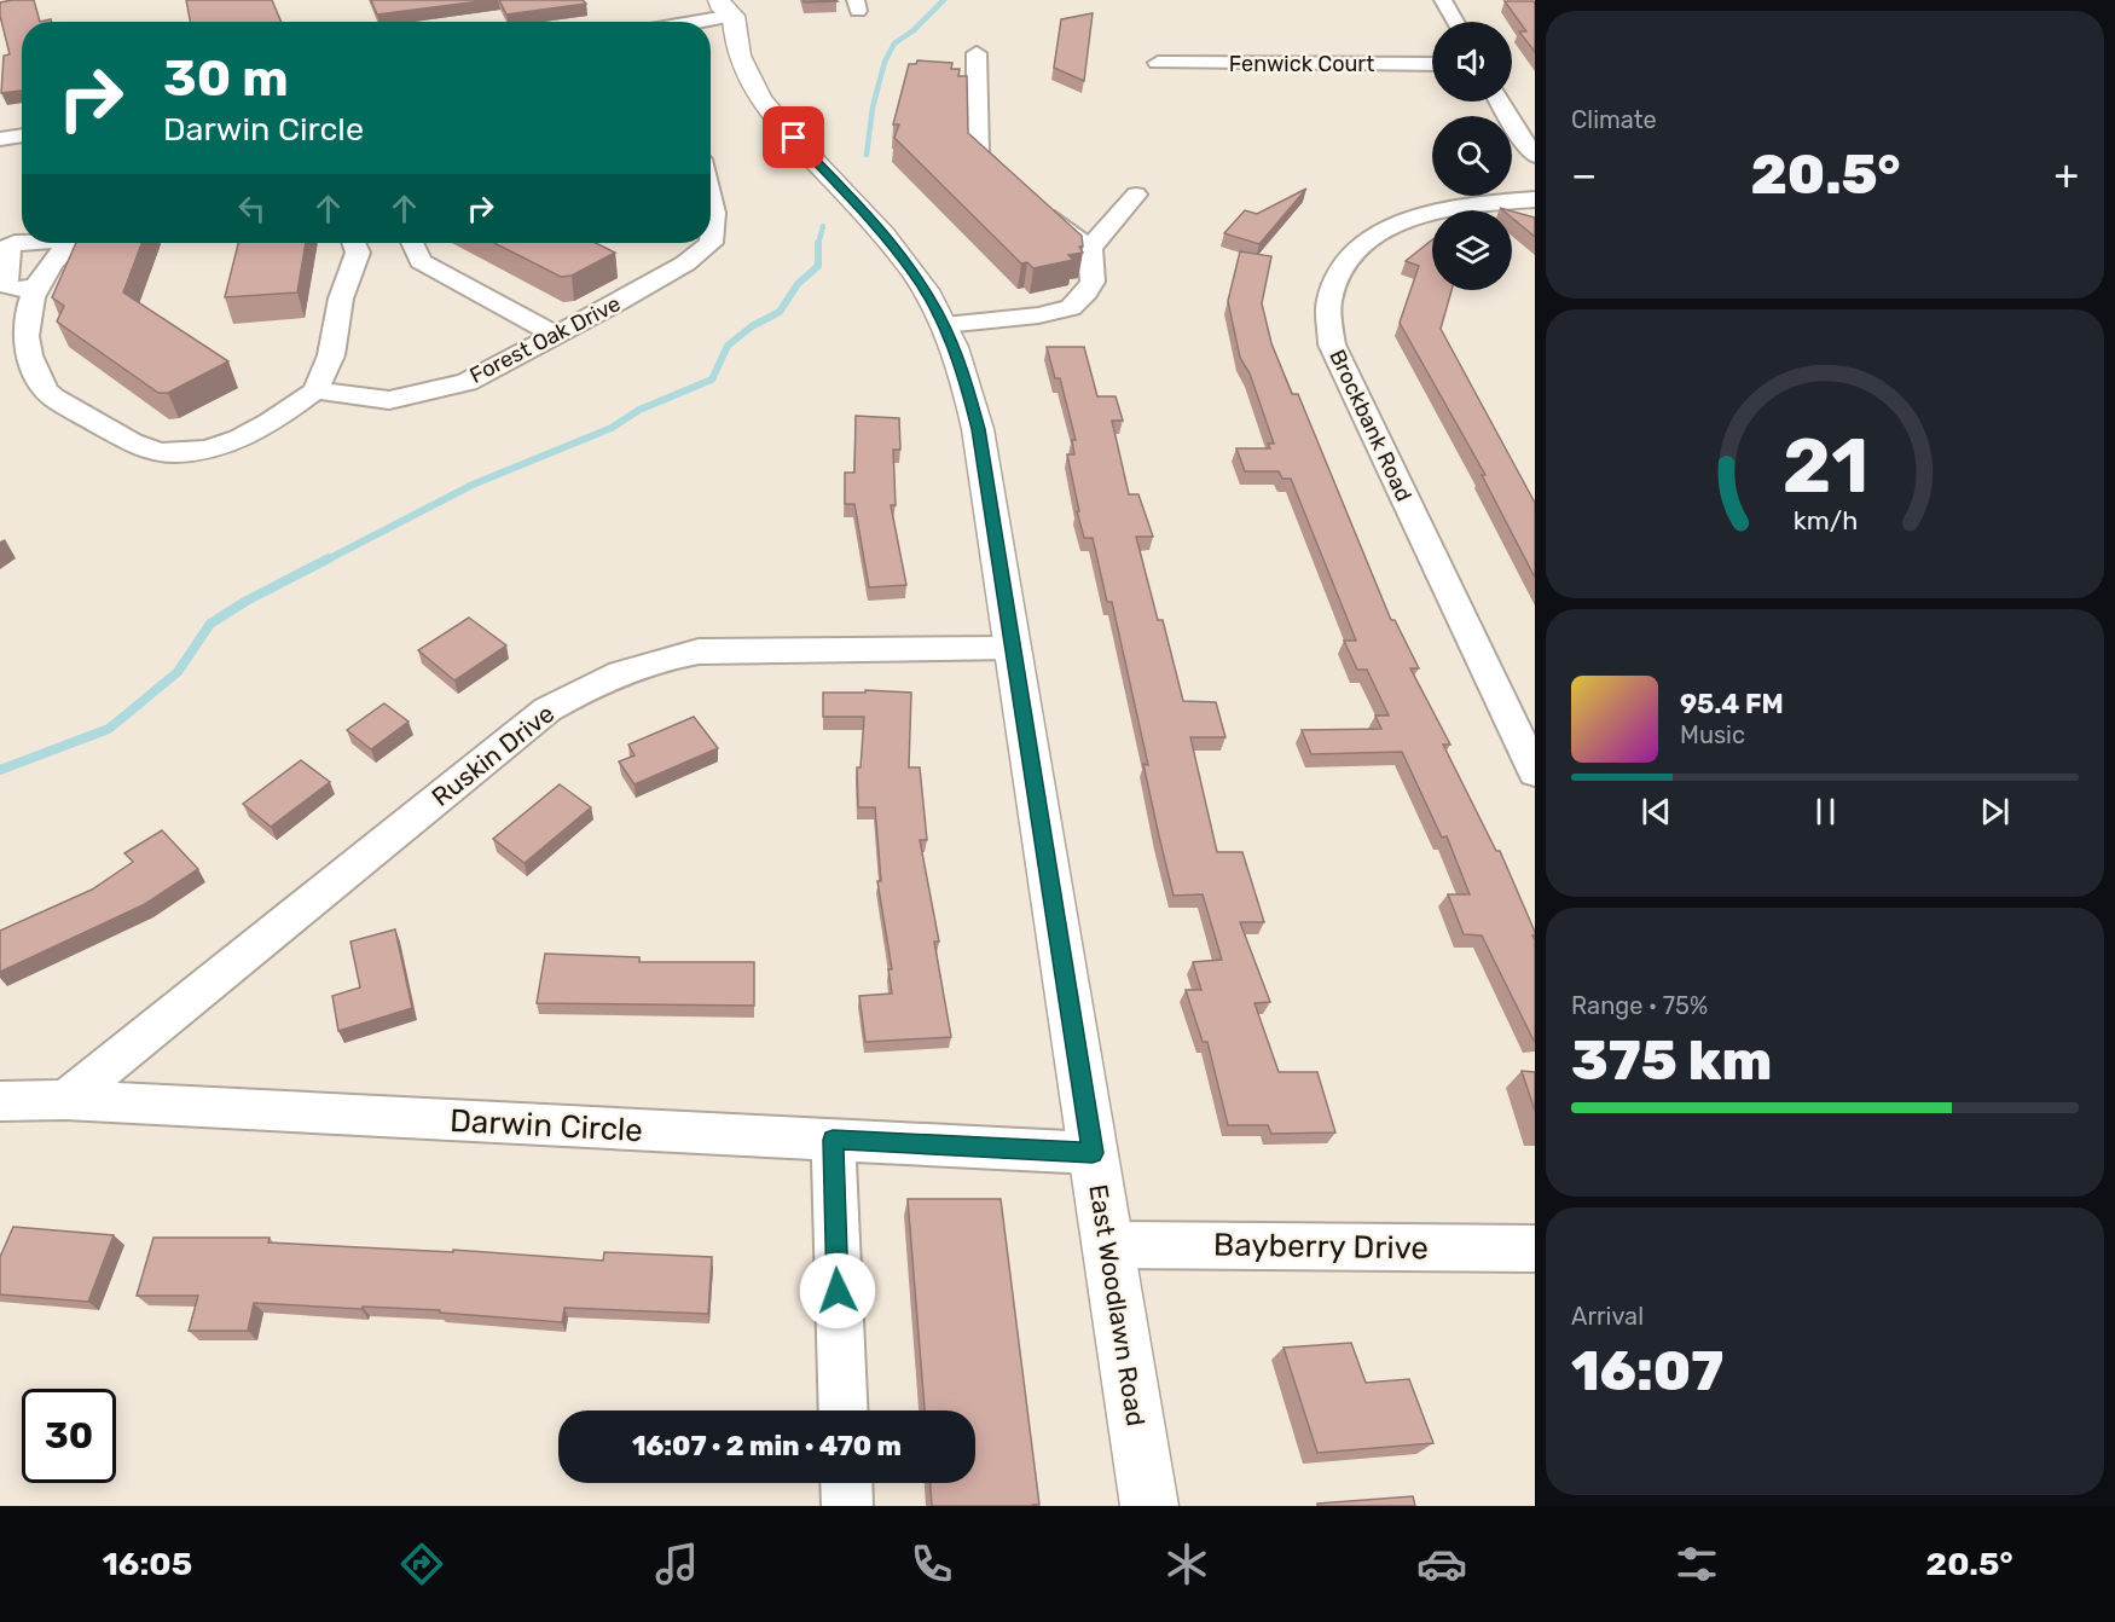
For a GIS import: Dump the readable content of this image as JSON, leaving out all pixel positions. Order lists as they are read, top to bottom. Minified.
{"streets":{"main road":["East Woodlawn Road"],"street":["Fenwick Court","Forest Oak Drive","Brockbank Road","Ruskin Drive","Darwin Circle","Bayberry Drive"]},"crossings":[["Ruskin Drive","Darwin Circle"],["Ruskin Drive","East Woodlawn Road"],["Darwin Circle","East Woodlawn Road"],["Bayberry Drive","East Woodlawn Road"]],"page":{"tile":["Climate",["Range · 75%","375 km"],["Arrival","16:07"]],"turn":["30 m","Darwin Circle"],"heat":["−","20.5°","+"],"song":["95.4 FM","Music"],"limit":"30","trip":"16:07 · 2 min · 470 m","tabs":["16:05","20.5°"],"gauge":["21","km/h"]}}
